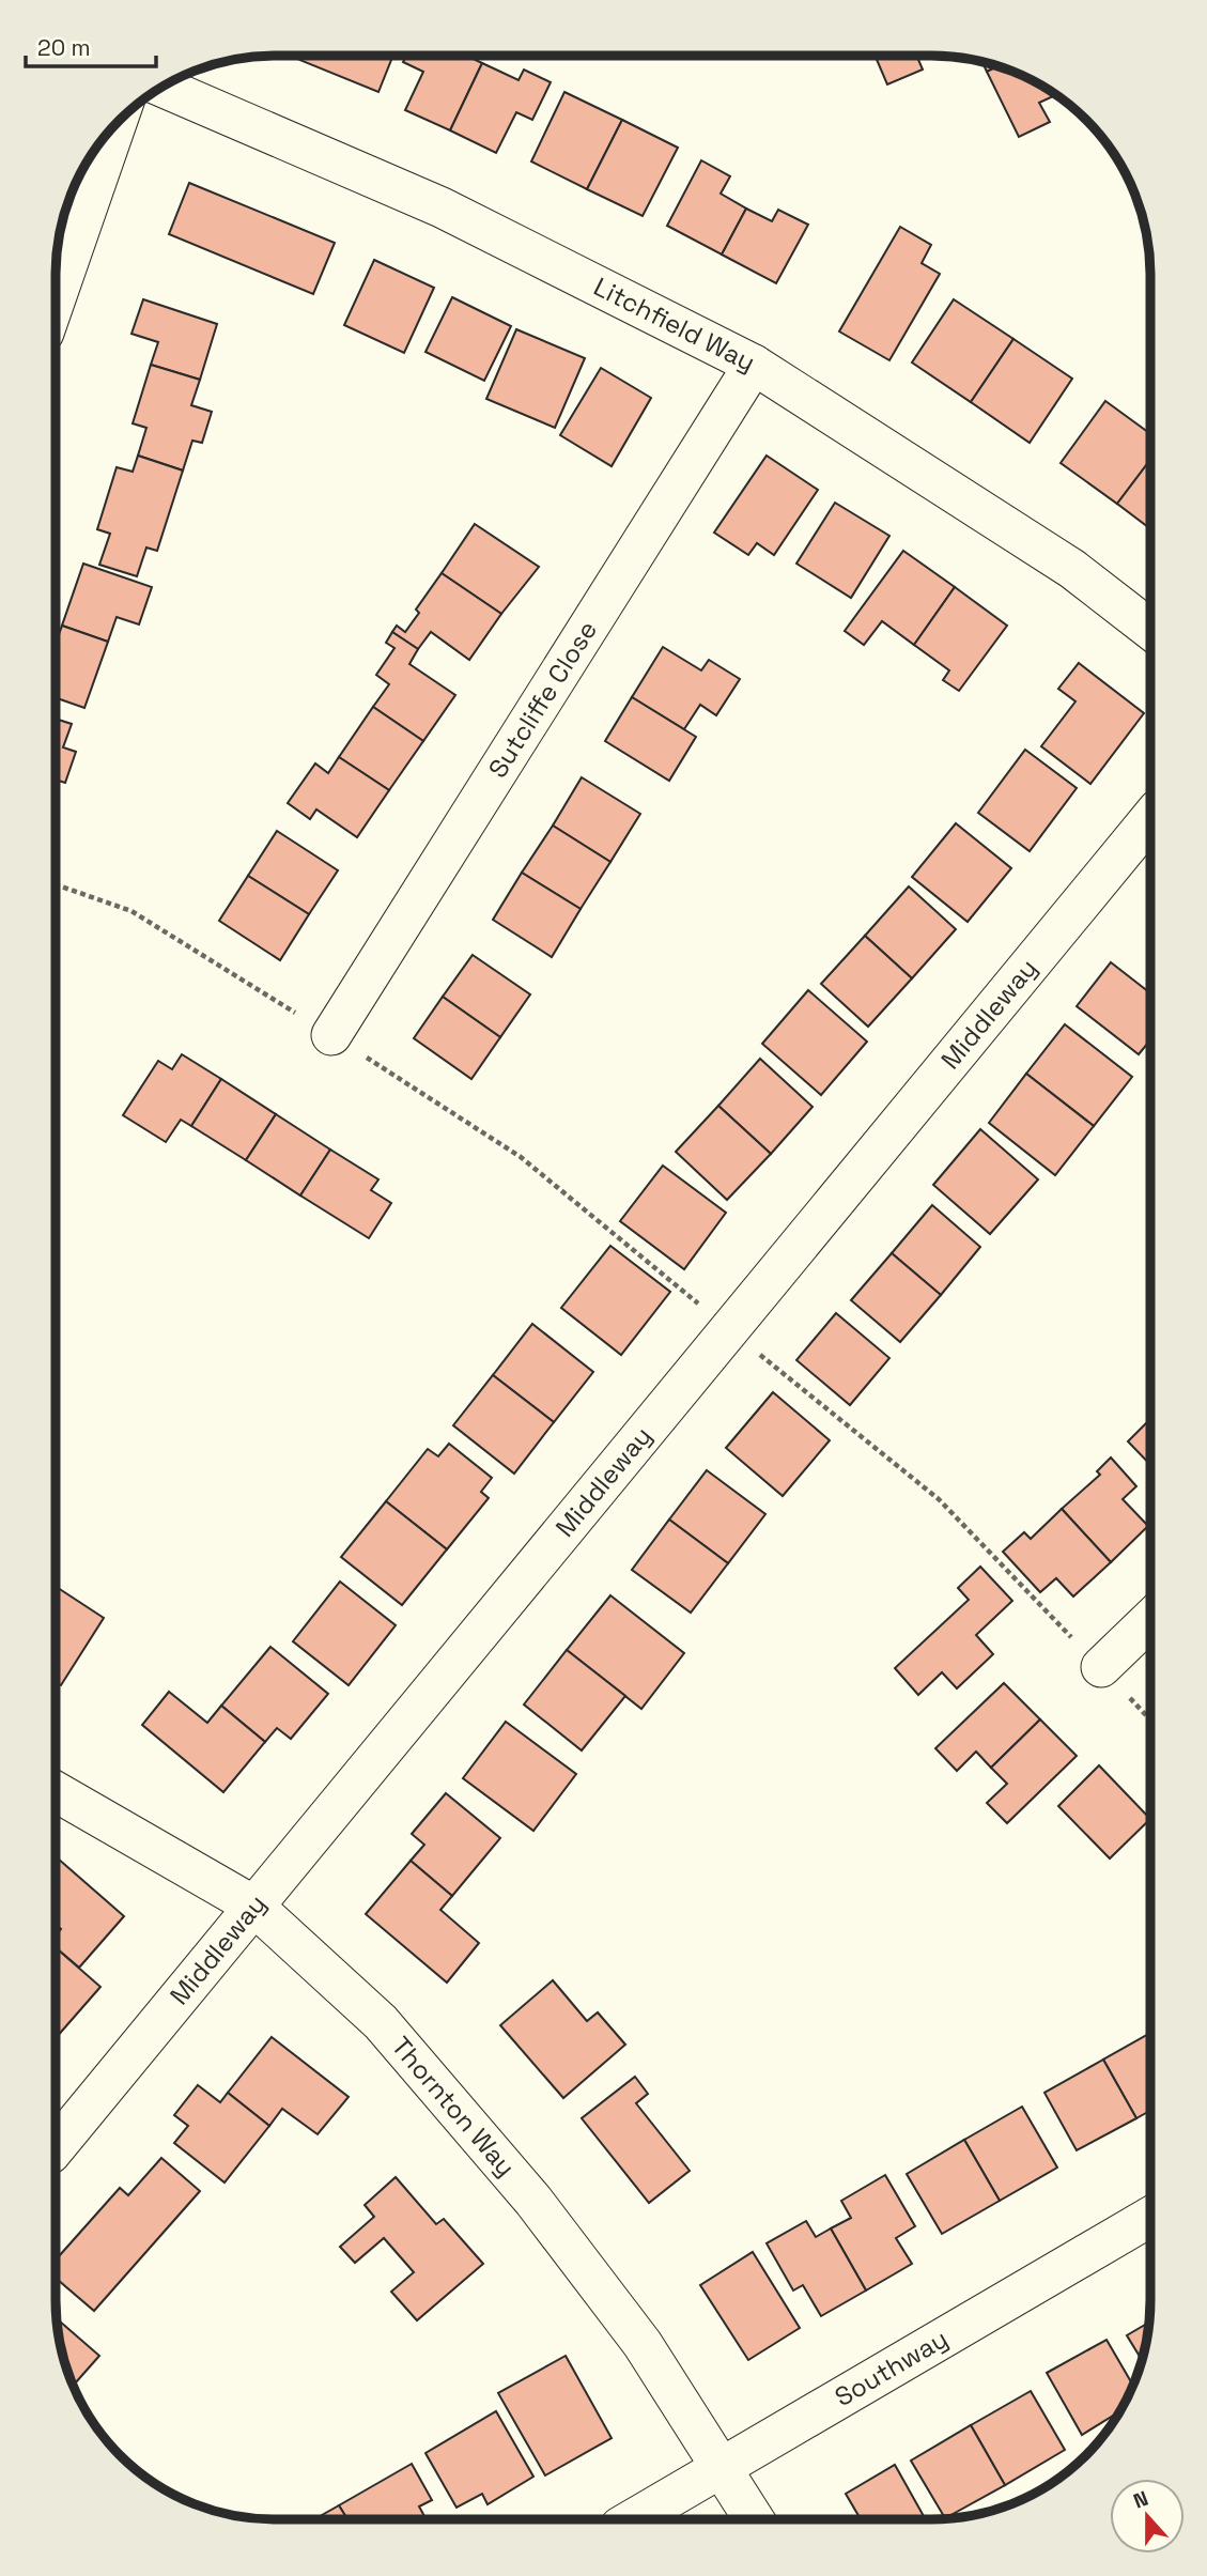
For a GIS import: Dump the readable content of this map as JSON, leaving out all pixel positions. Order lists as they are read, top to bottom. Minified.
{"streets":{"street":["Litchfield Way","Sutcliffe Close","Middleway","Thornton Way","Southway"]},"crossings":[["Litchfield Way","Sutcliffe Close"],["Middleway","Thornton Way"],["Thornton Way","Southway"]],"scale_bar":"20 m","north":"top"}
